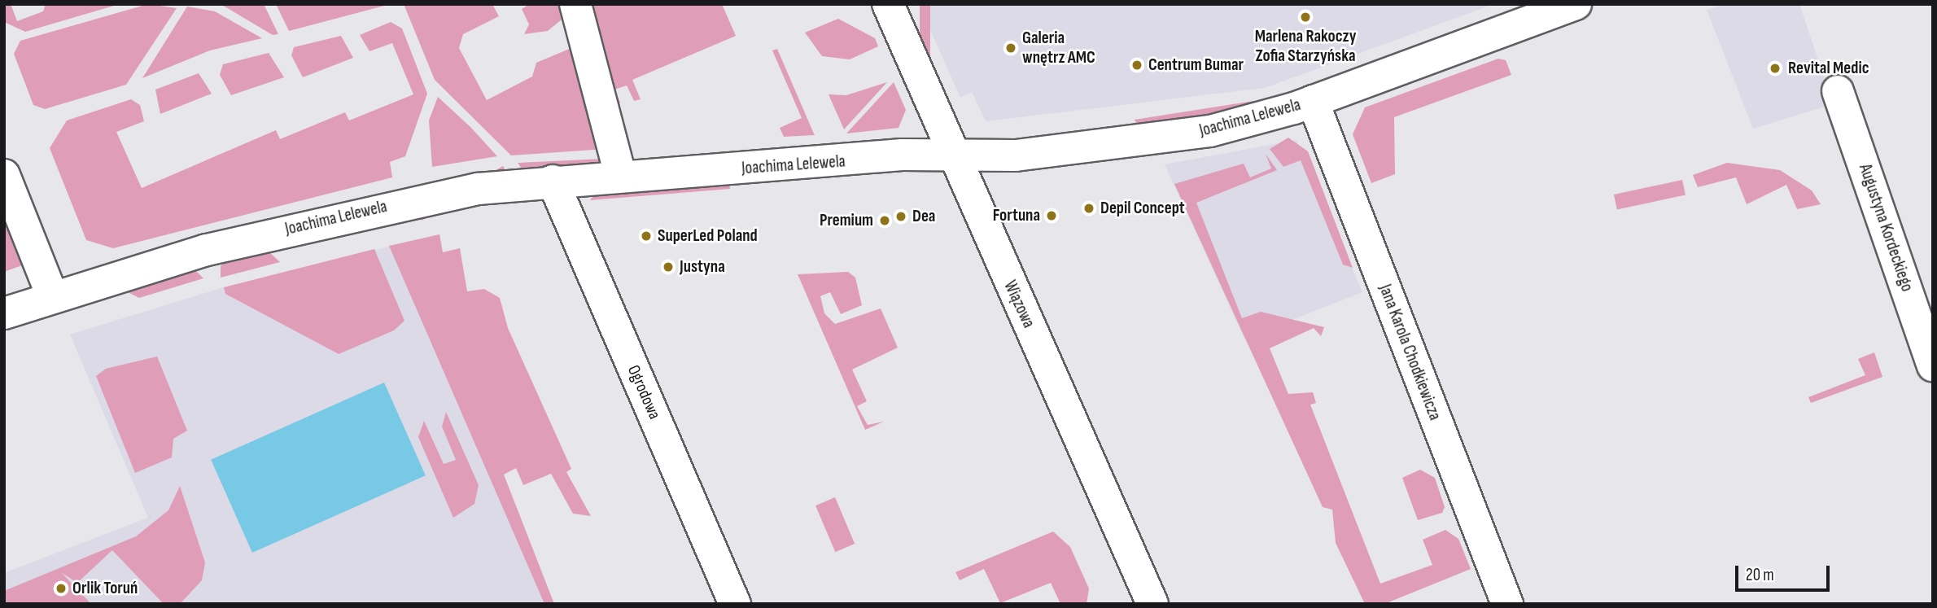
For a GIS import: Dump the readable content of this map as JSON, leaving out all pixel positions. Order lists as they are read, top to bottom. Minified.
{"streets":{"street":["Joachima Lelewela","Augustyna Kordeckiego","Wiązowa","Jana Karola Chodkiewicza","Ogrodowa"]},"crossings":[["Joachima Lelewela","Wiązowa"],["Joachima Lelewela","Jana Karola Chodkiewicza"],["Joachima Lelewela","Ogrodowa"]],"places":["Marlena Rakoczy Zofia Starzyńska","Galeria wnętrz AMC","Centrum Bumar","Revital Medic","Depil Concept","Fortuna","Dea","Premium","SuperLed Poland","Justyna","Orlik Toruń"],"scale_bar":"20 m"}
